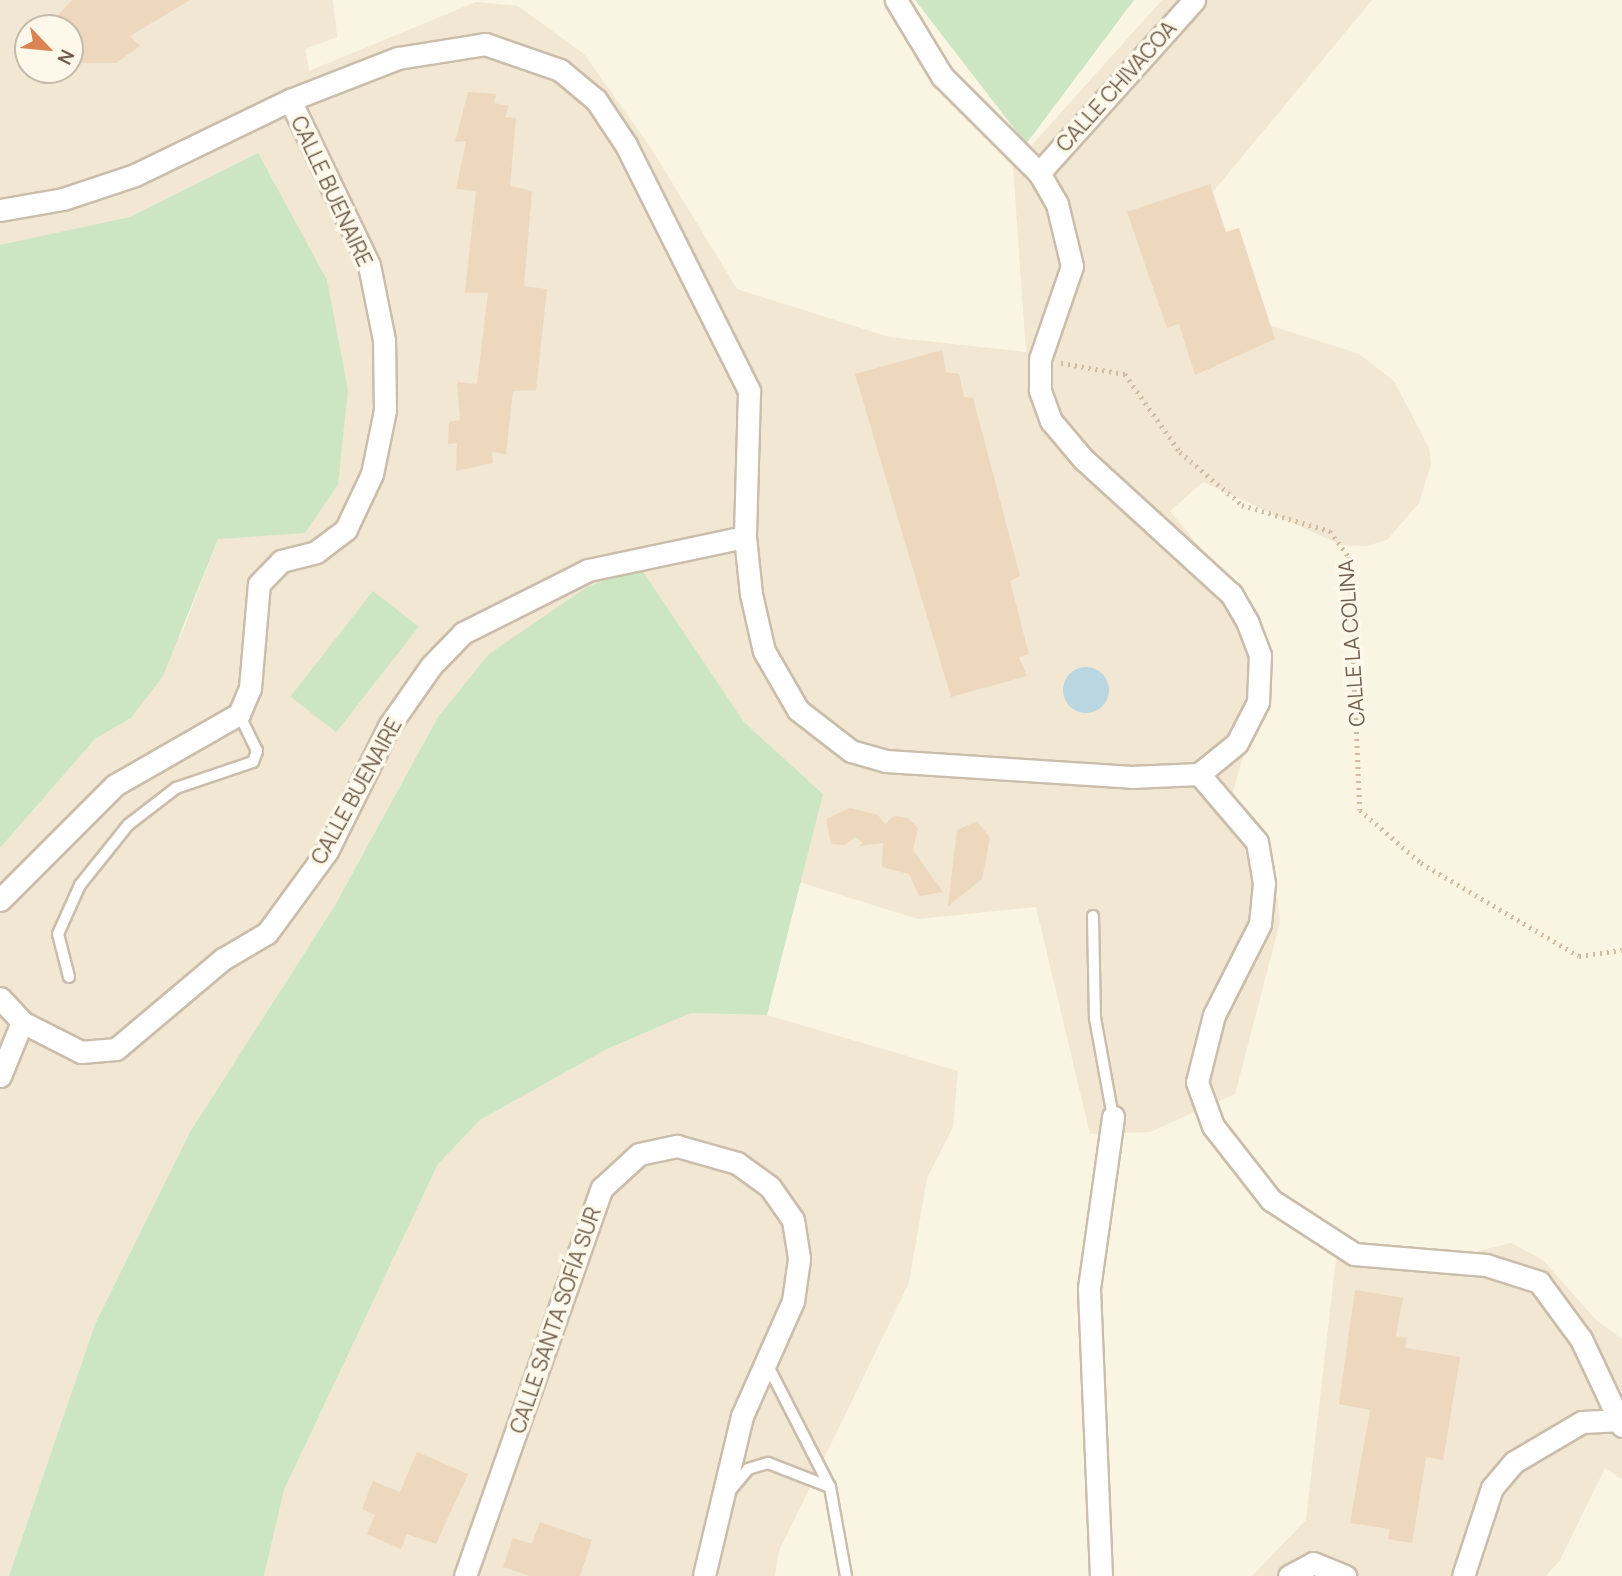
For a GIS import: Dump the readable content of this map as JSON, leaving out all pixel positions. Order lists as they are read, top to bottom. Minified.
{"streets":{"street":["CALLE CHIVACOA","CALLE BUENAIRE","CALLE SANTA SOFÍA SUR"],"path":["CALLE LA COLINA"]},"north":"bottom right"}
